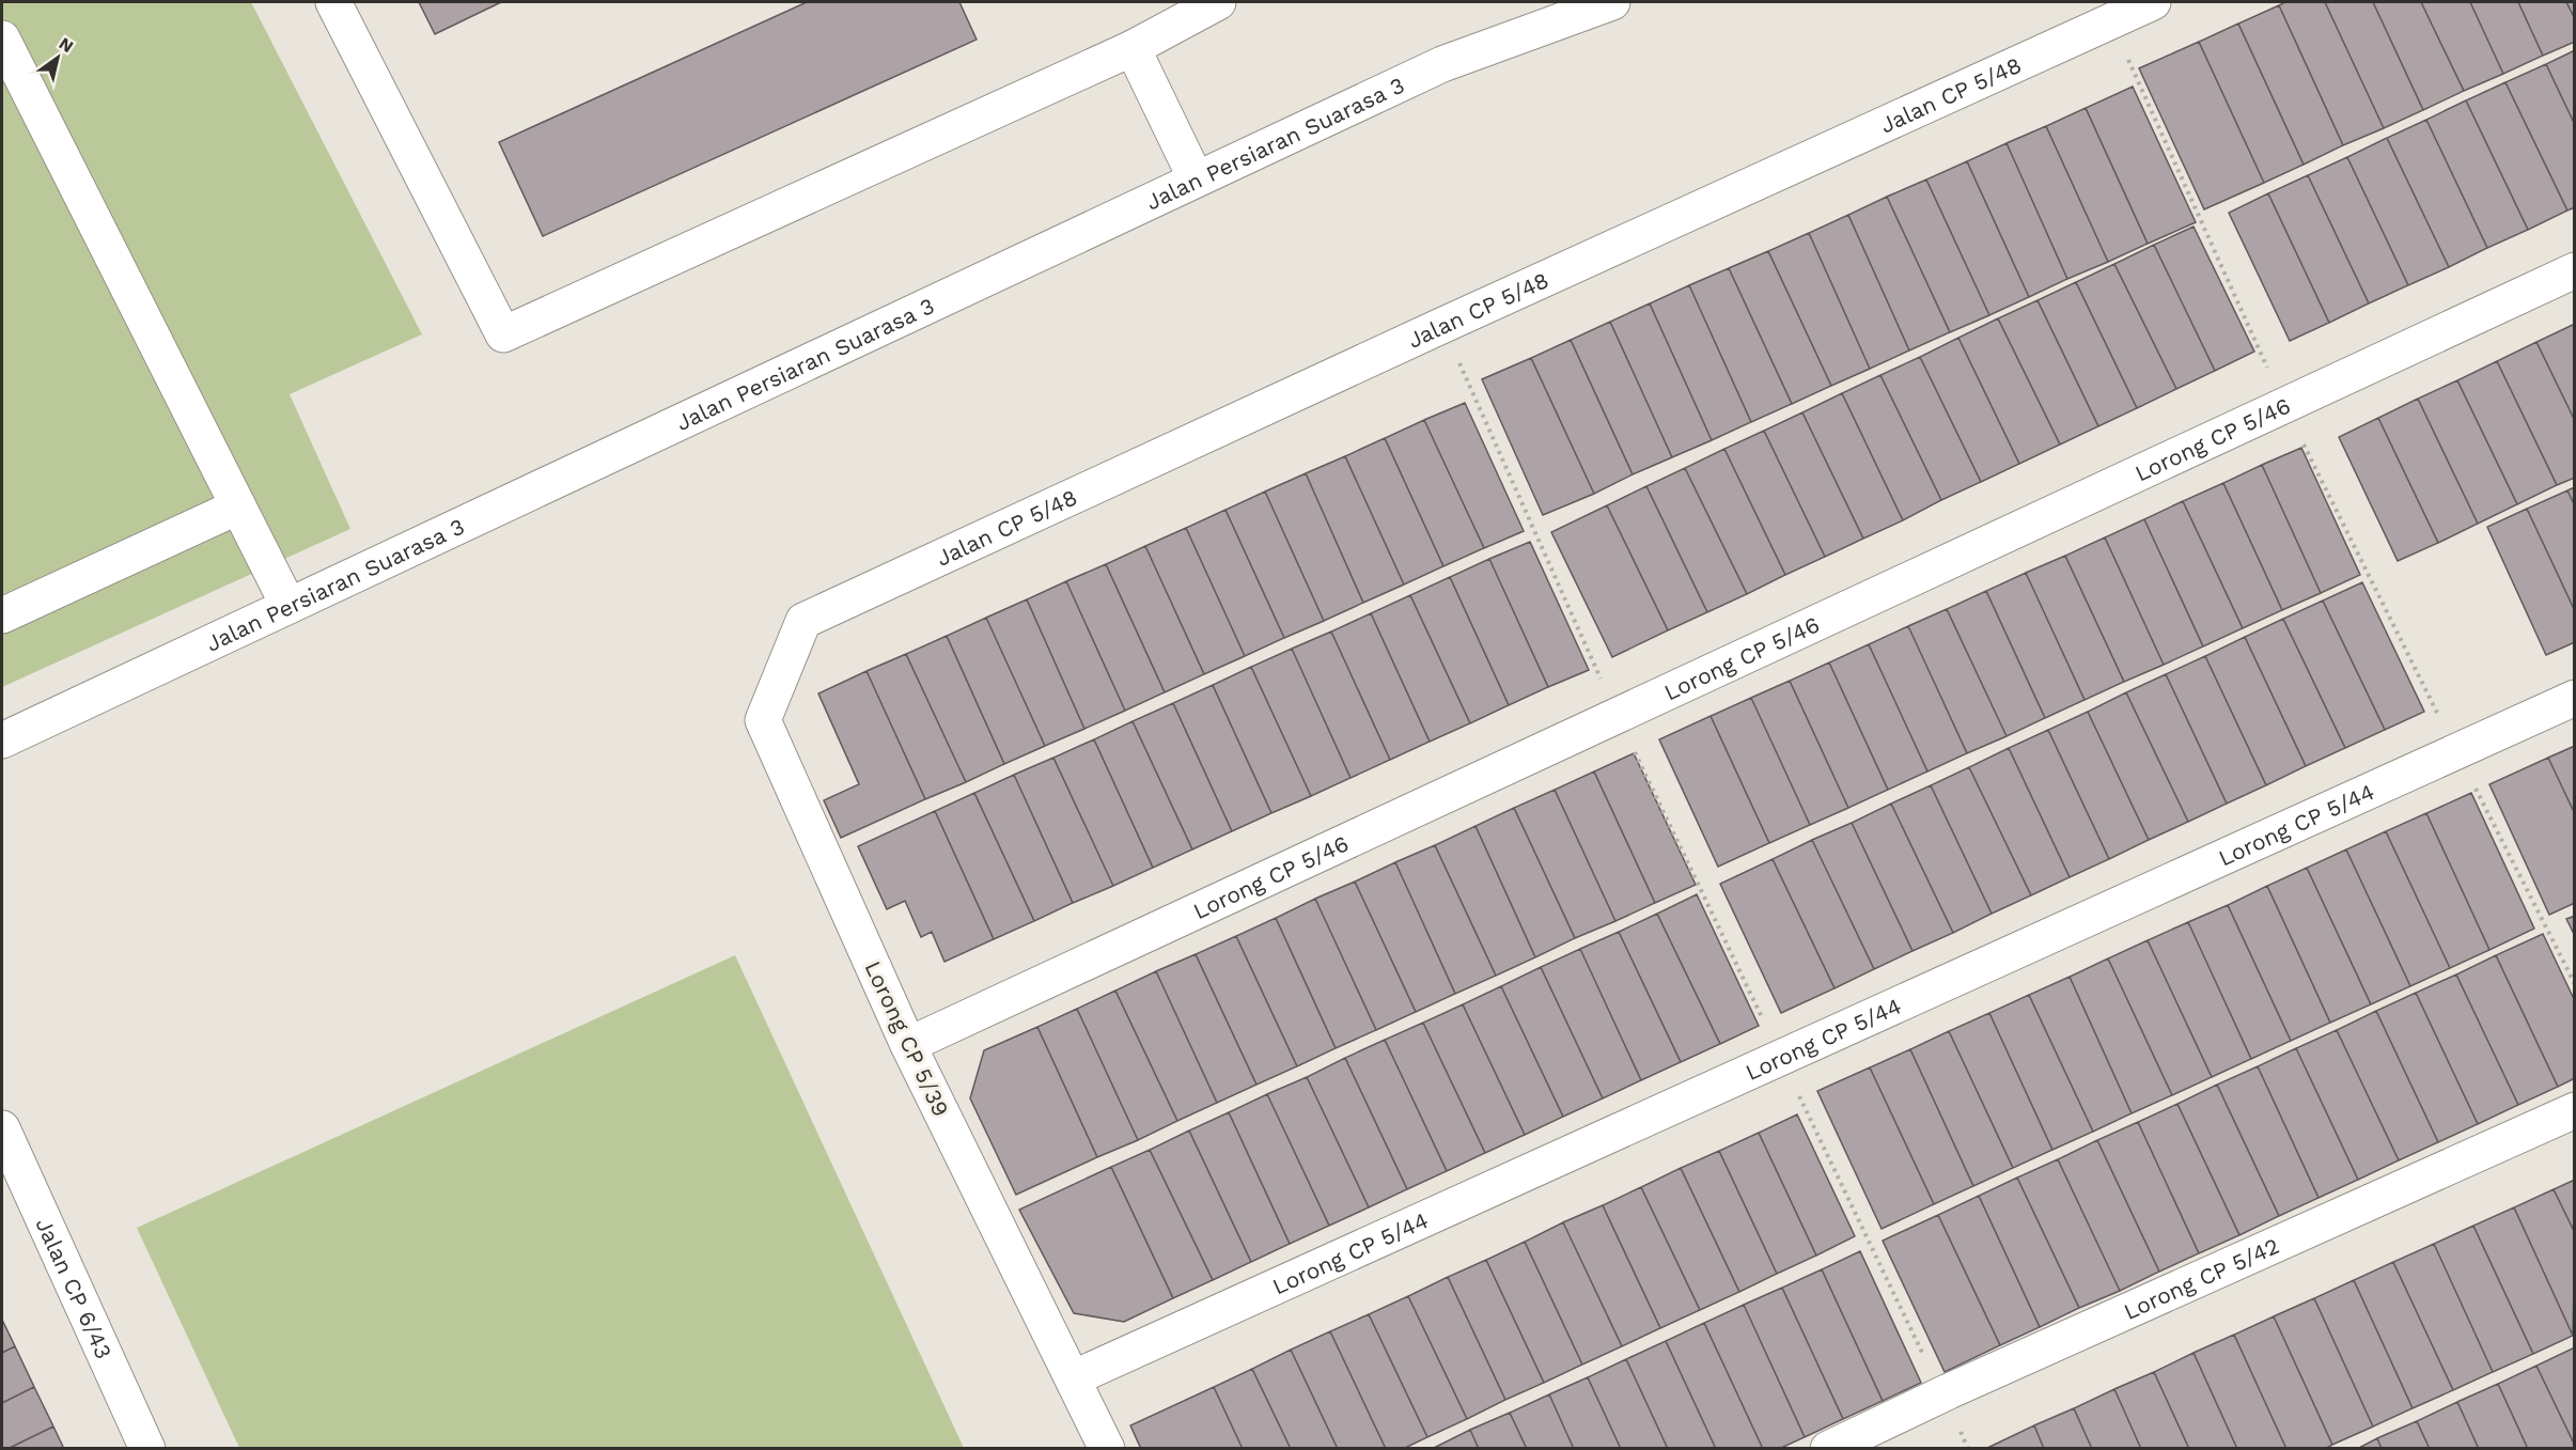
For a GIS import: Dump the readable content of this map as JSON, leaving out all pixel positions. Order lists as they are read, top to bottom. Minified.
{"streets":{"street":["Jalan CP 5/48","Jalan Persiaran Suarasa 3","Lorong CP 5/46","Lorong CP 5/44","Lorong CP 5/39","Lorong CP 5/42","Jalan CP 6/43"]},"crossings":[["Jalan CP 5/48","Lorong CP 5/39"],["Lorong CP 5/46","Lorong CP 5/39"],["Lorong CP 5/44","Lorong CP 5/39"]],"north":"top right"}
